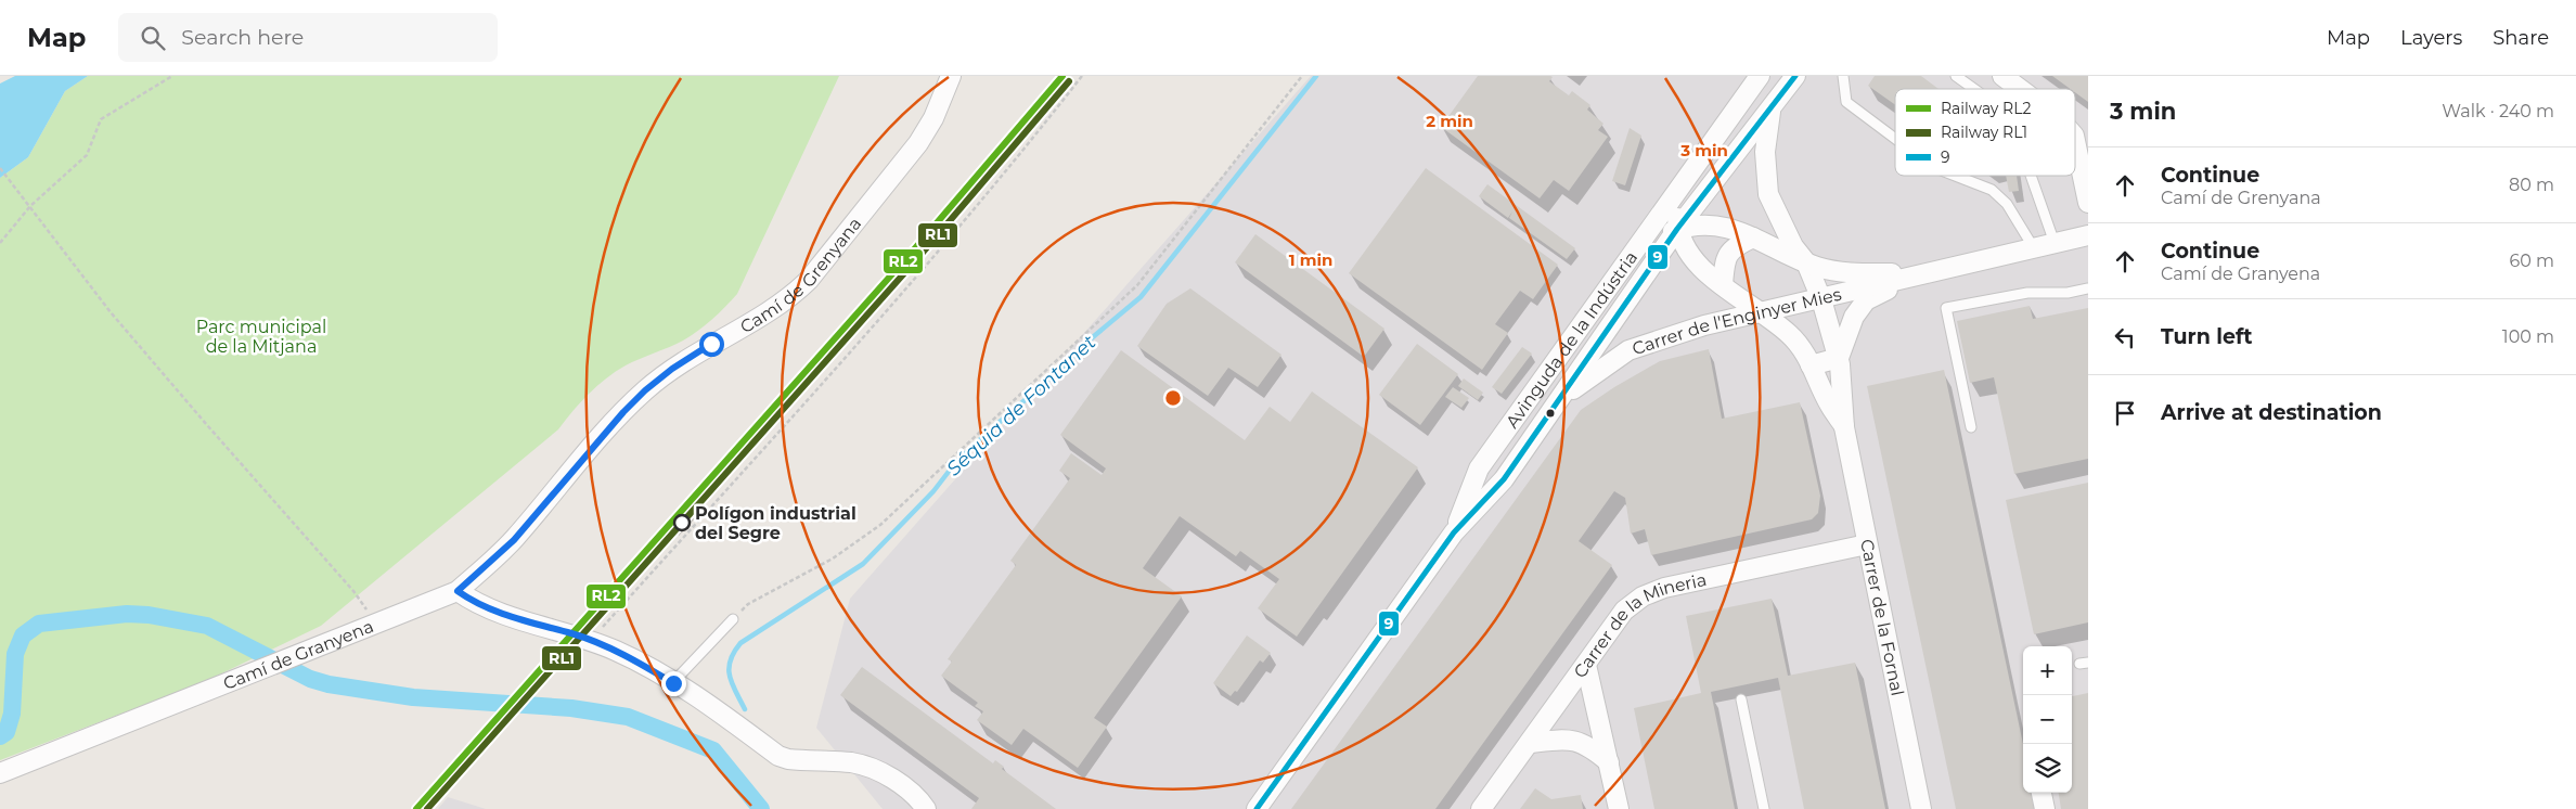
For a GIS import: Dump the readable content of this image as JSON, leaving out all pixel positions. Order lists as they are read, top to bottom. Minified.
{"streets":{"street":["Camí de Grenyana","Carrer de l'Enginyer Mies","Avinguda de la Indústria","Carrer de la Fornal","Carrer de la Mineria","Camí de Granyena"]},"crossings":[["Camí de Grenyana","Camí de Granyena"],["Carrer de l'Enginyer Mies","Avinguda de la Indústria"],["Carrer de l'Enginyer Mies","Carrer de la Fornal"],["Avinguda de la Indústria","Carrer de la Fornal"],["Carrer de la Fornal","Carrer de la Mineria"]],"water":["Séquia de Fontanet"],"parks":["Parc municipal de la Mitjana"],"places":["Polígon industrial del Segre"],"lines":["rail line RL2","transit line 9","rail line RL1"],"legend":["Railway RL2","Railway RL1","9"],"page":{"header":"Map","search":"Search here","nav":["Map","Layers","Share"],"heading":["3 min","Walk · 240 m"],"list":[["Continue","Camí de Grenyana","80 m"],["Continue","Camí de Granyena","60 m"],["Turn left","100 m"],"Arrive at destination"],"map_buttons":["+","−"]},"rings":["2 min","3 min","1 min"]}
